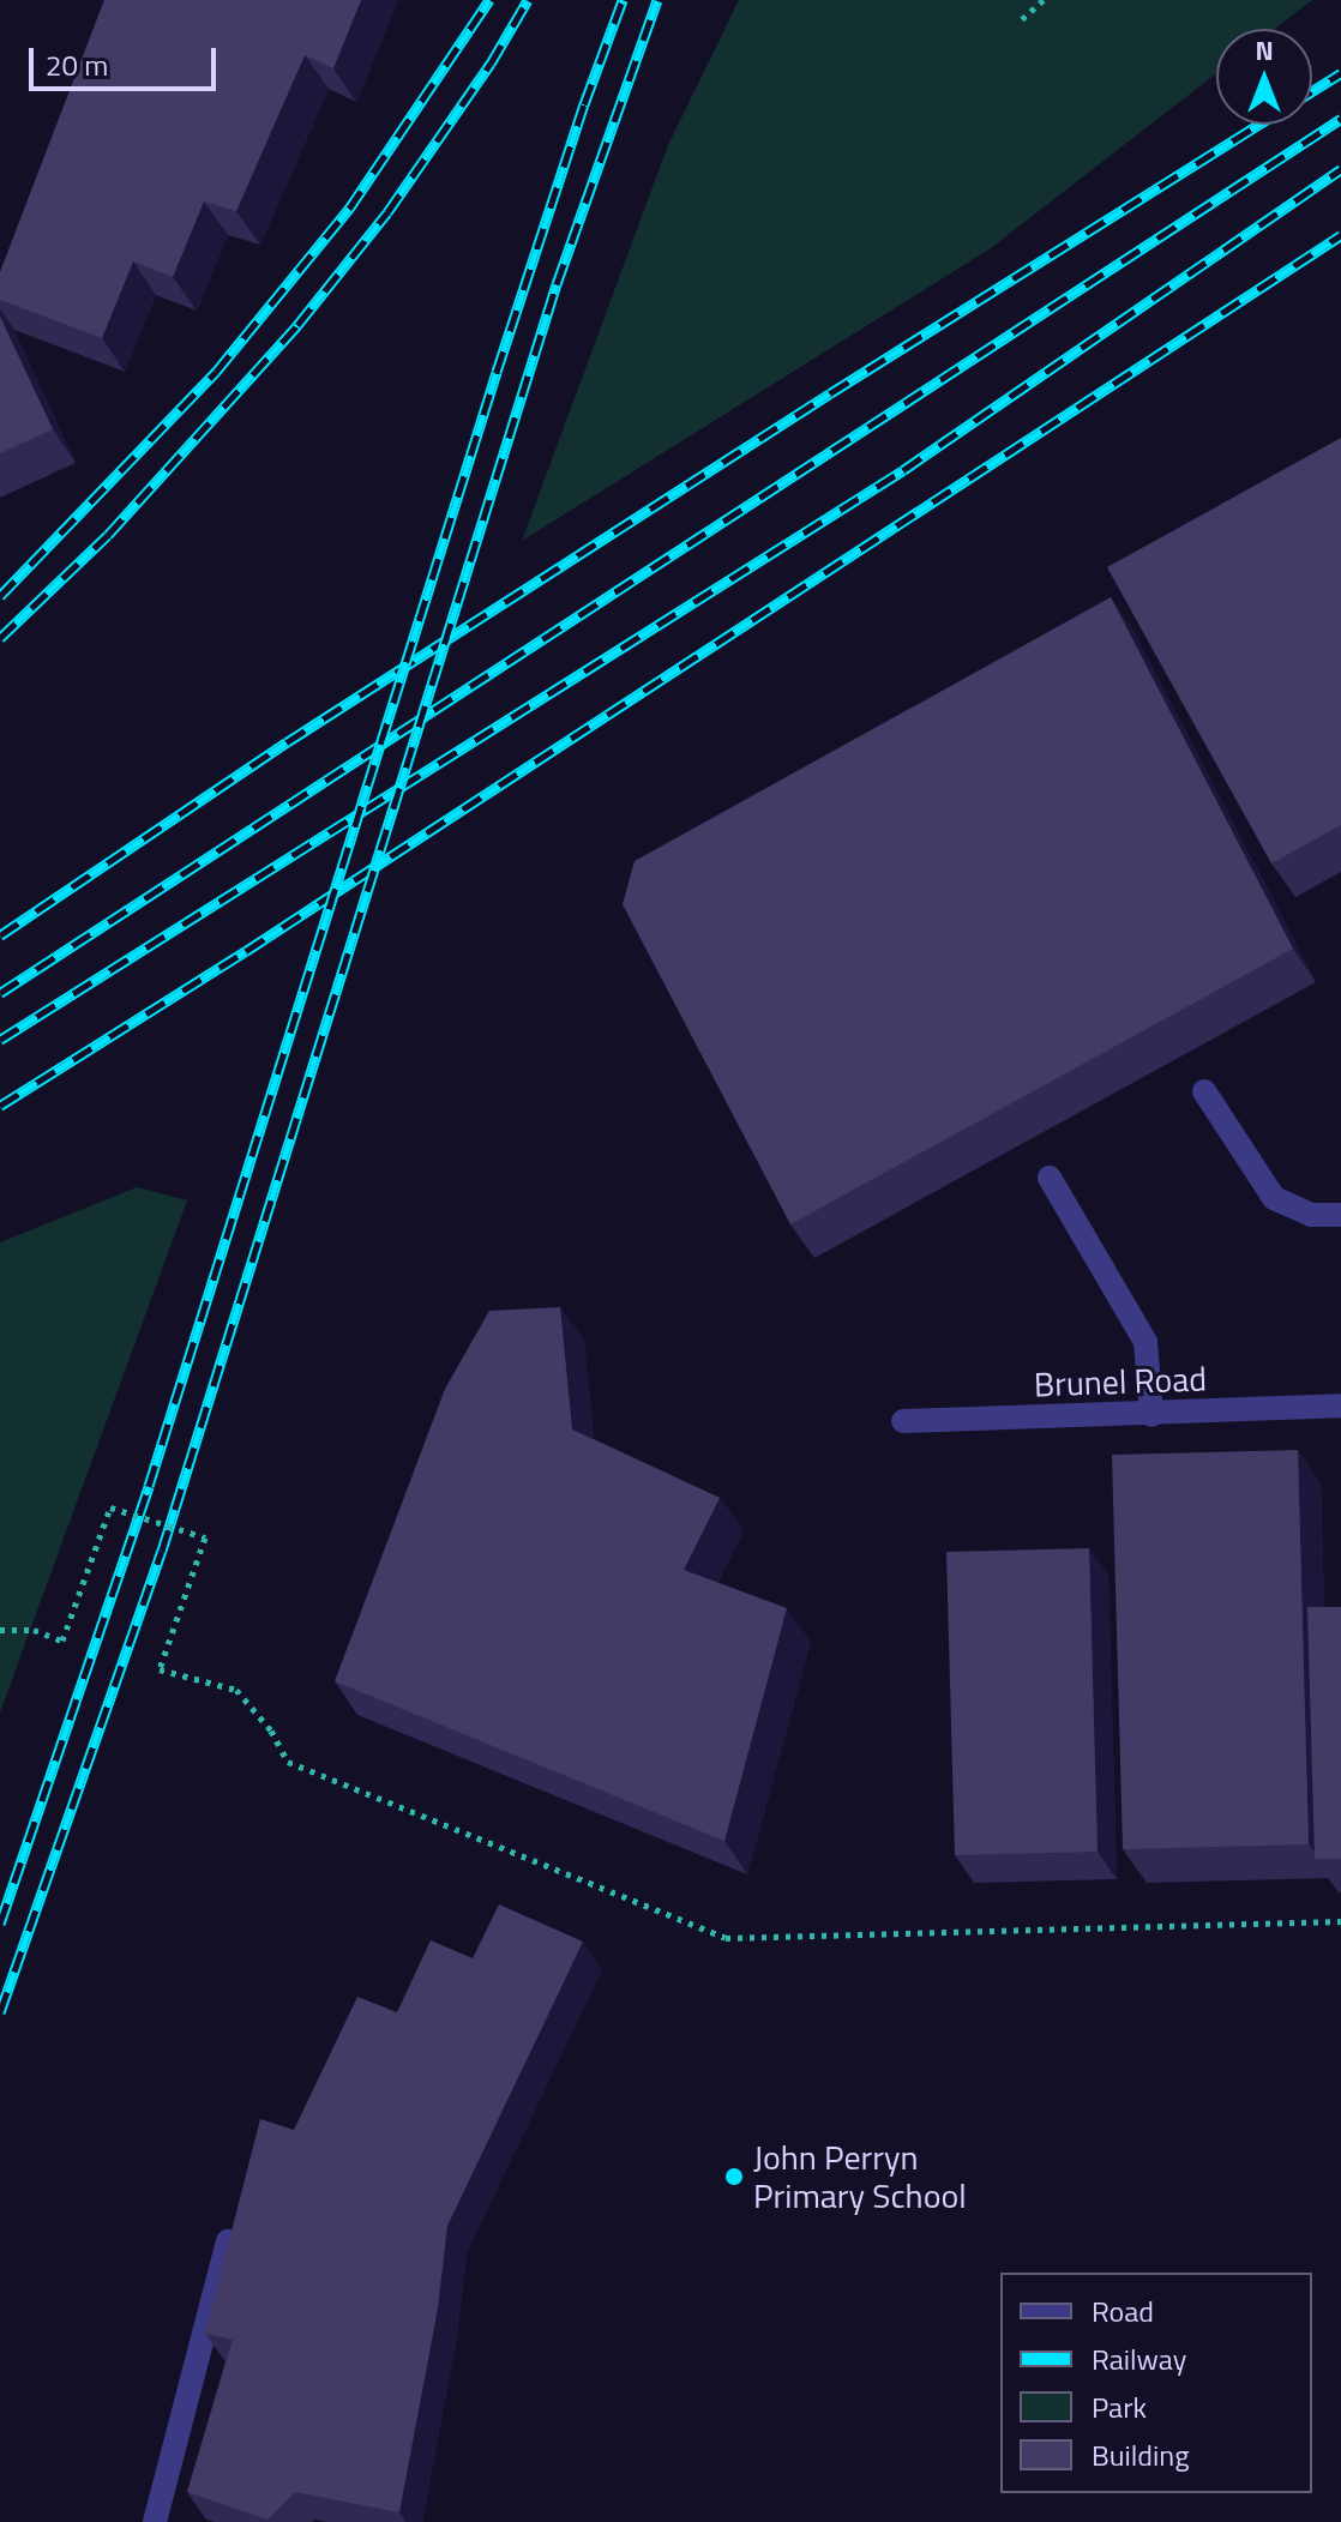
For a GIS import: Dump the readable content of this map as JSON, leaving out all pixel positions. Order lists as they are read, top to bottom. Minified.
{"streets":{"street":["Brunel Road"]},"places":["John Perryn Primary School"],"legend":["Road","Railway","Park","Building"],"scale_bar":"20 m","north":"top"}
